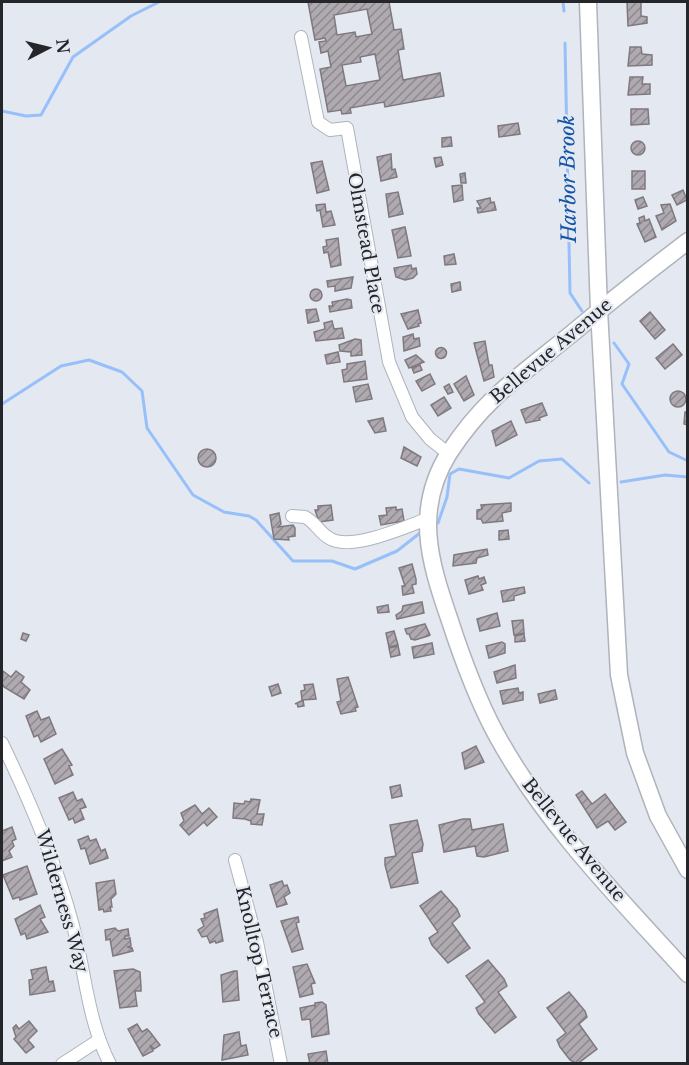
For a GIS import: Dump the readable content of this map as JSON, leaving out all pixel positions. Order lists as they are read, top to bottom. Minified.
{"streets":{"street":["Olmstead Place","Bellevue Avenue","Wilderness Way","Knolltop Terrace"]},"crossings":[["Olmstead Place","Bellevue Avenue"]],"water":["Harbor Brook"],"north":"right"}
